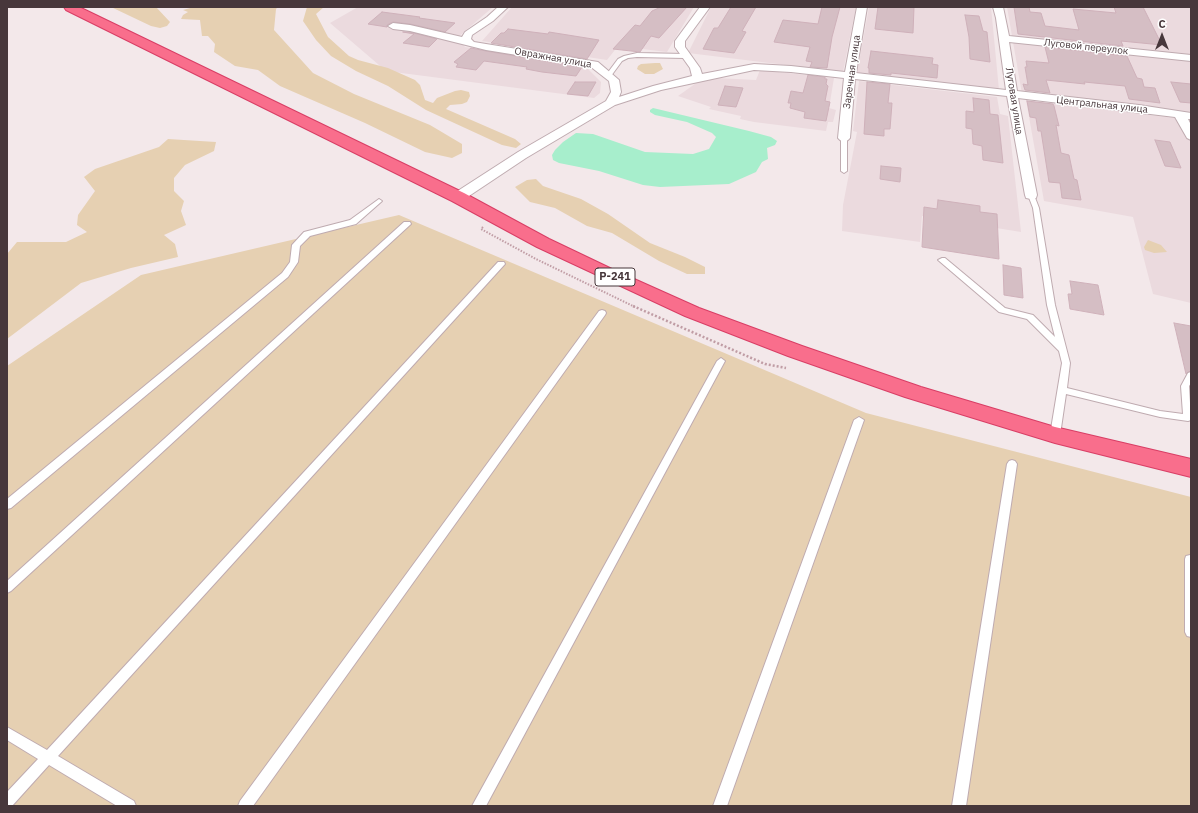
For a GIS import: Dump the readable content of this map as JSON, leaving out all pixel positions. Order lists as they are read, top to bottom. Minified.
{"streets":{"highway":["Р-241"],"street":["Луговой переулок","Овражная улица","Заречная улица","Луговая улица","Центральная улица"]},"crossings":[["Луговой переулок","Луговая улица"],["Овражная улица","Центральная улица"],["Заречная улица","Центральная улица"],["Луговая улица","Центральная улица"],["Центральная улица","Р-241"]],"north":"top"}
